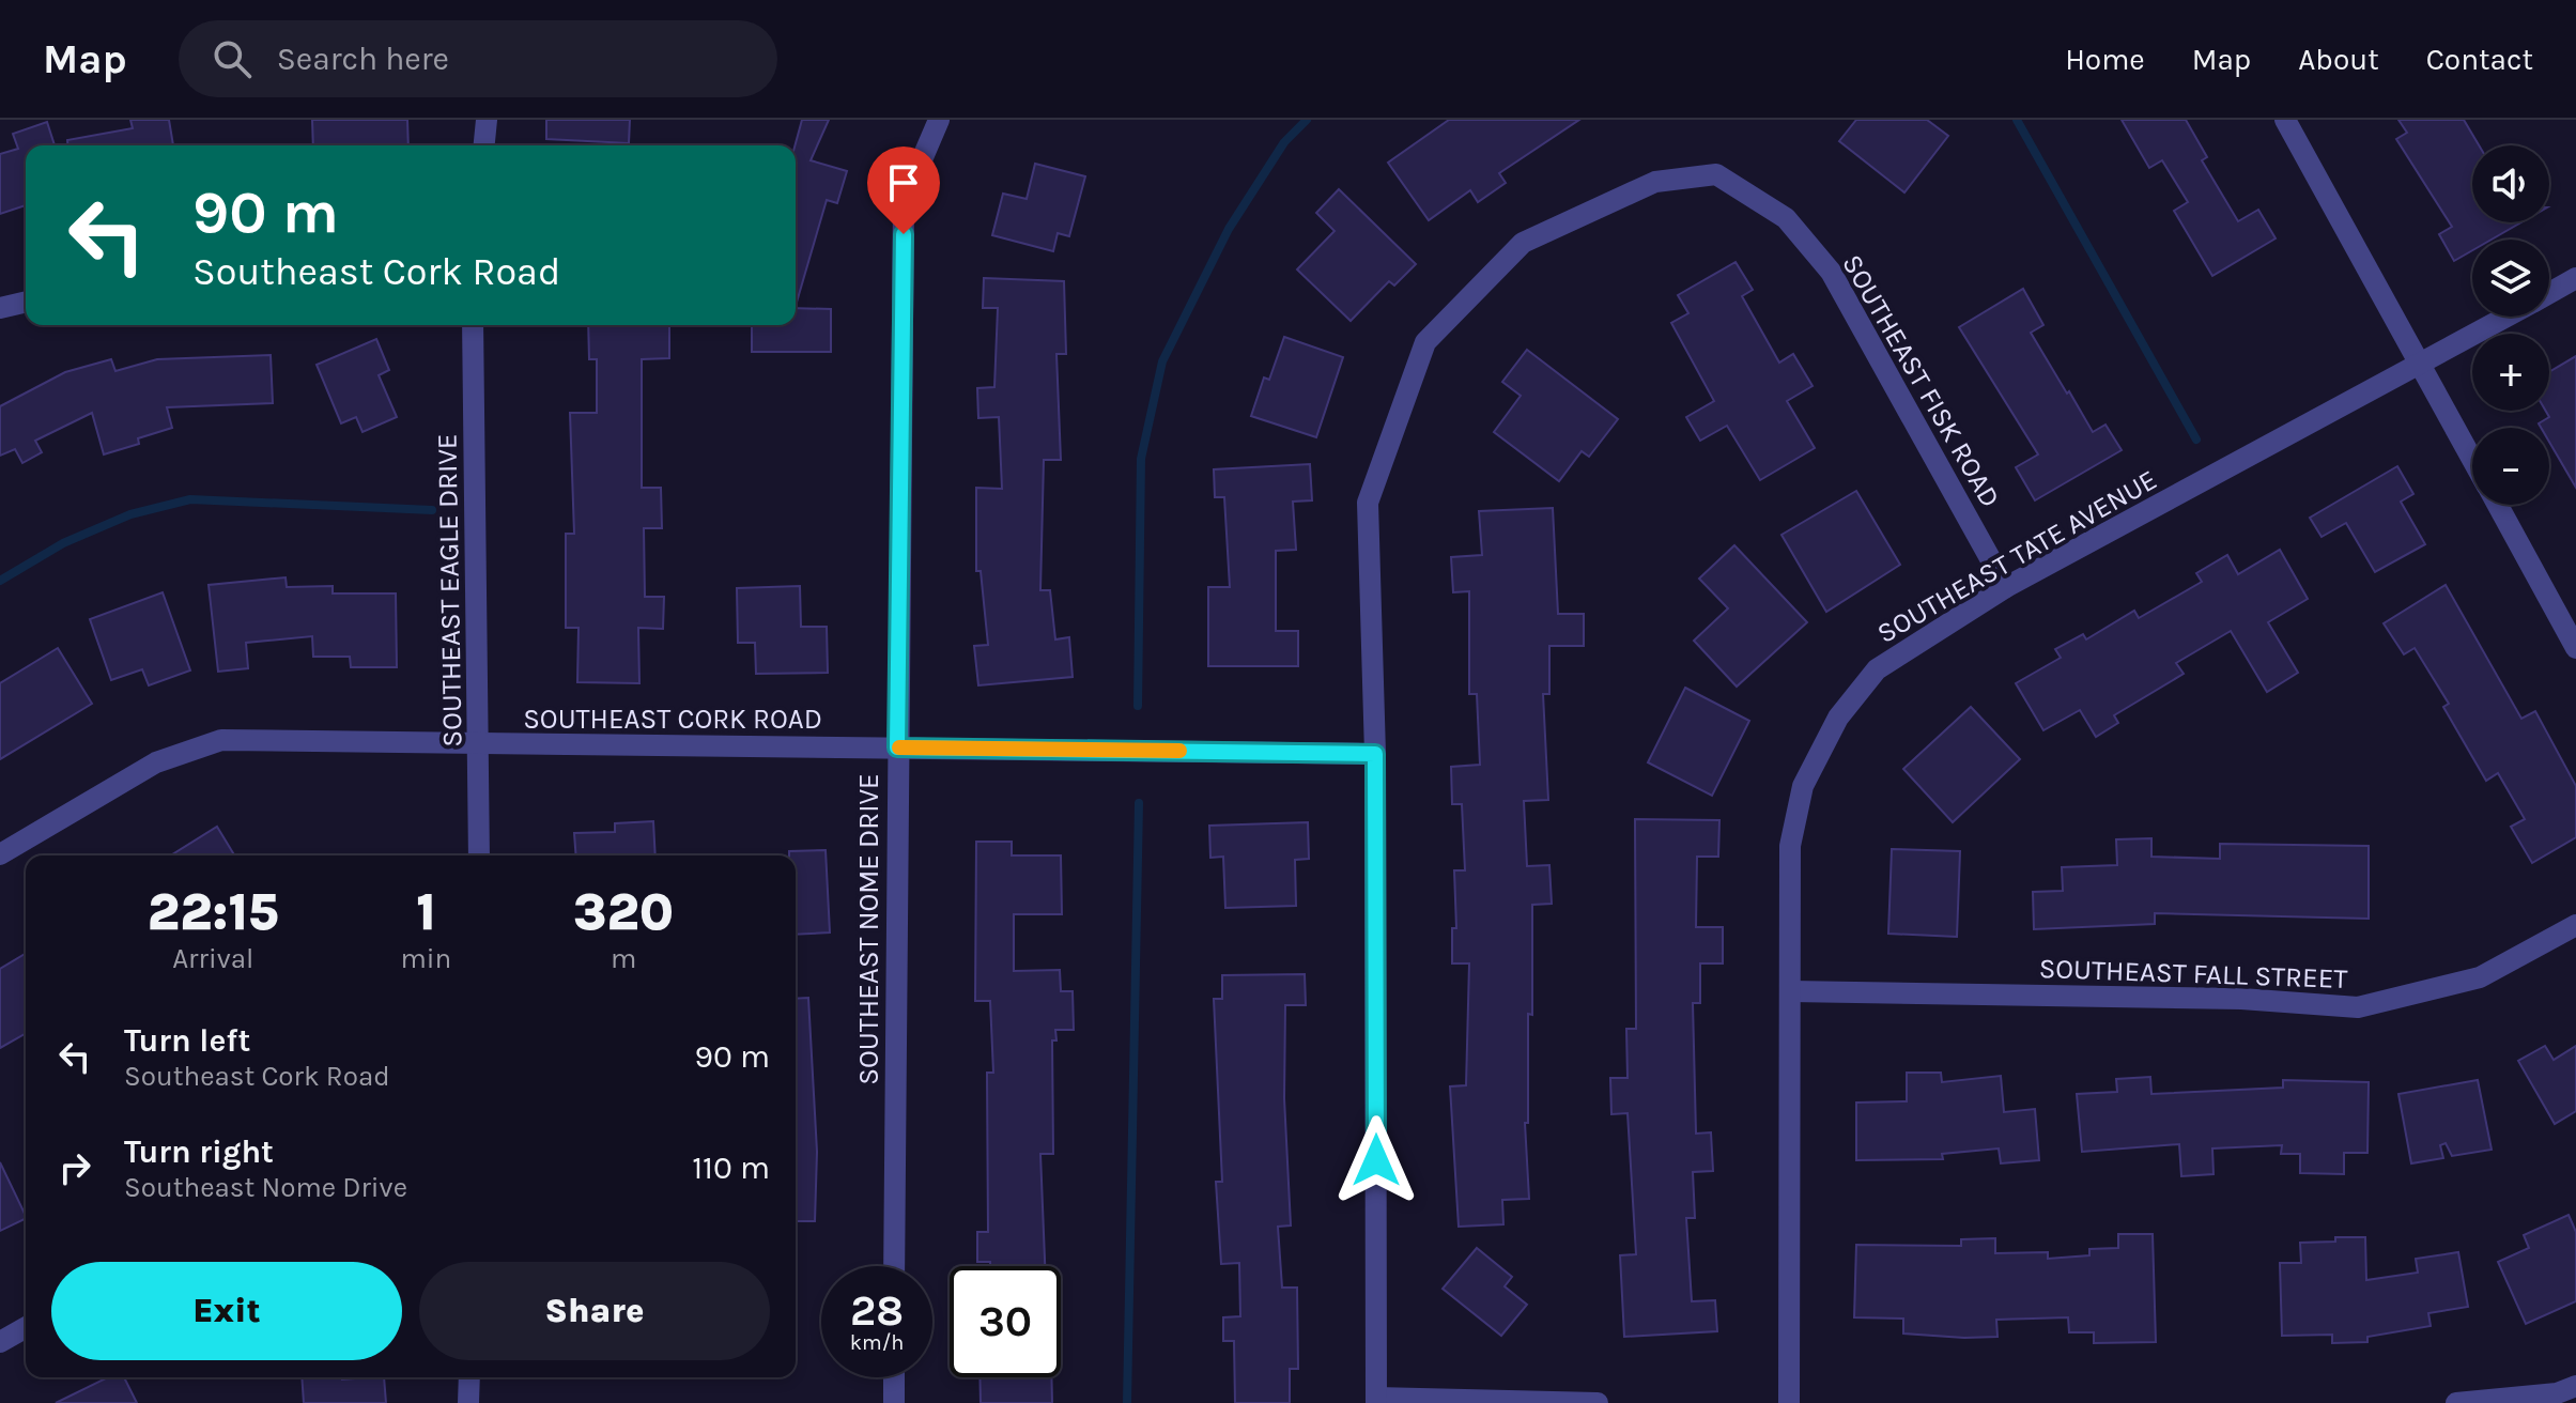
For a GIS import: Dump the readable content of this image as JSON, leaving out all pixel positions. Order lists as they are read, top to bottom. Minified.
{"streets":{"street":["SOUTHEAST FISK ROAD","SOUTHEAST TATE AVENUE","SOUTHEAST EAGLE DRIVE","SOUTHEAST CORK ROAD","SOUTHEAST NOME DRIVE","SOUTHEAST FALL STREET"]},"crossings":[["SOUTHEAST FISK ROAD","SOUTHEAST TATE AVENUE"],["SOUTHEAST FISK ROAD","SOUTHEAST CORK ROAD"],["SOUTHEAST TATE AVENUE","SOUTHEAST FALL STREET"],["SOUTHEAST EAGLE DRIVE","SOUTHEAST CORK ROAD"],["SOUTHEAST CORK ROAD","SOUTHEAST NOME DRIVE"]],"page":{"header":"Map","search":"Search here","nav":["Home","Map","About","Contact"],"map_buttons":["+","−"],"turn":["90 m","Southeast Cork Road"],"eta":["22:15","Arrival","1","min","320","m"],"list":[{"name":"Turn left","note":"Southeast Cork Road","value":"90 m"},{"name":"Turn right","note":"Southeast Nome Drive","value":"110 m"}],"buttons":["Exit","Share"],"speed":"28 km/h","limit":"30"}}
